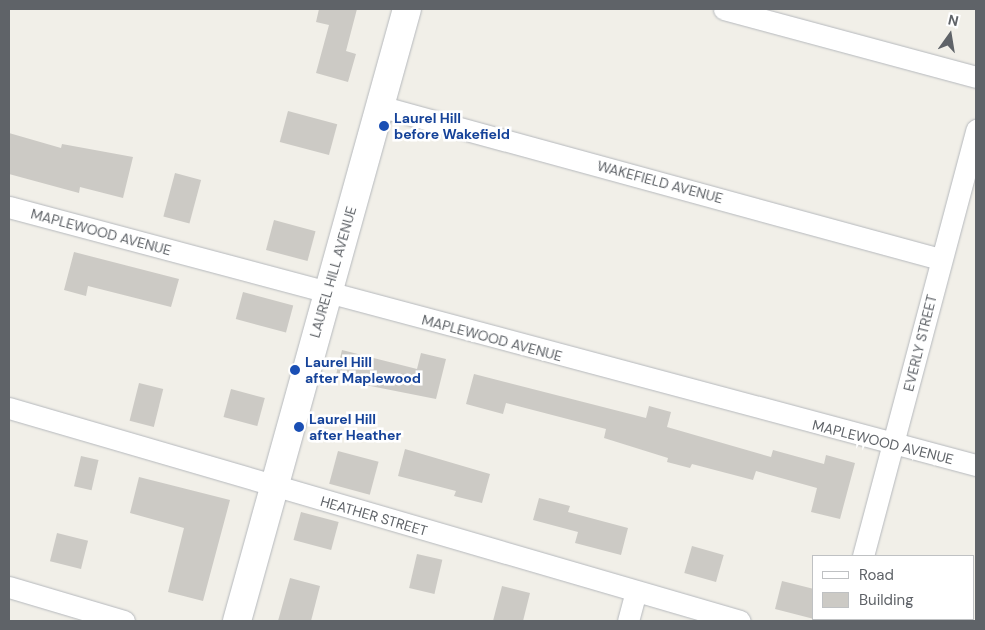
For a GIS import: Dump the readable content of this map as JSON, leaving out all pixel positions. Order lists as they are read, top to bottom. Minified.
{"streets":{"street":["WAKEFIELD AVENUE","MAPLEWOOD AVENUE","LAUREL HILL AVENUE","EVERLY STREET","HEATHER STREET"]},"crossings":[["WAKEFIELD AVENUE","LAUREL HILL AVENUE"],["WAKEFIELD AVENUE","EVERLY STREET"],["MAPLEWOOD AVENUE","LAUREL HILL AVENUE"],["MAPLEWOOD AVENUE","EVERLY STREET"],["LAUREL HILL AVENUE","HEATHER STREET"]],"places":["Laurel Hill before Wakefield","Laurel Hill after Maplewood","Laurel Hill after Heather"],"legend":["Road","Building"],"north":"top"}
